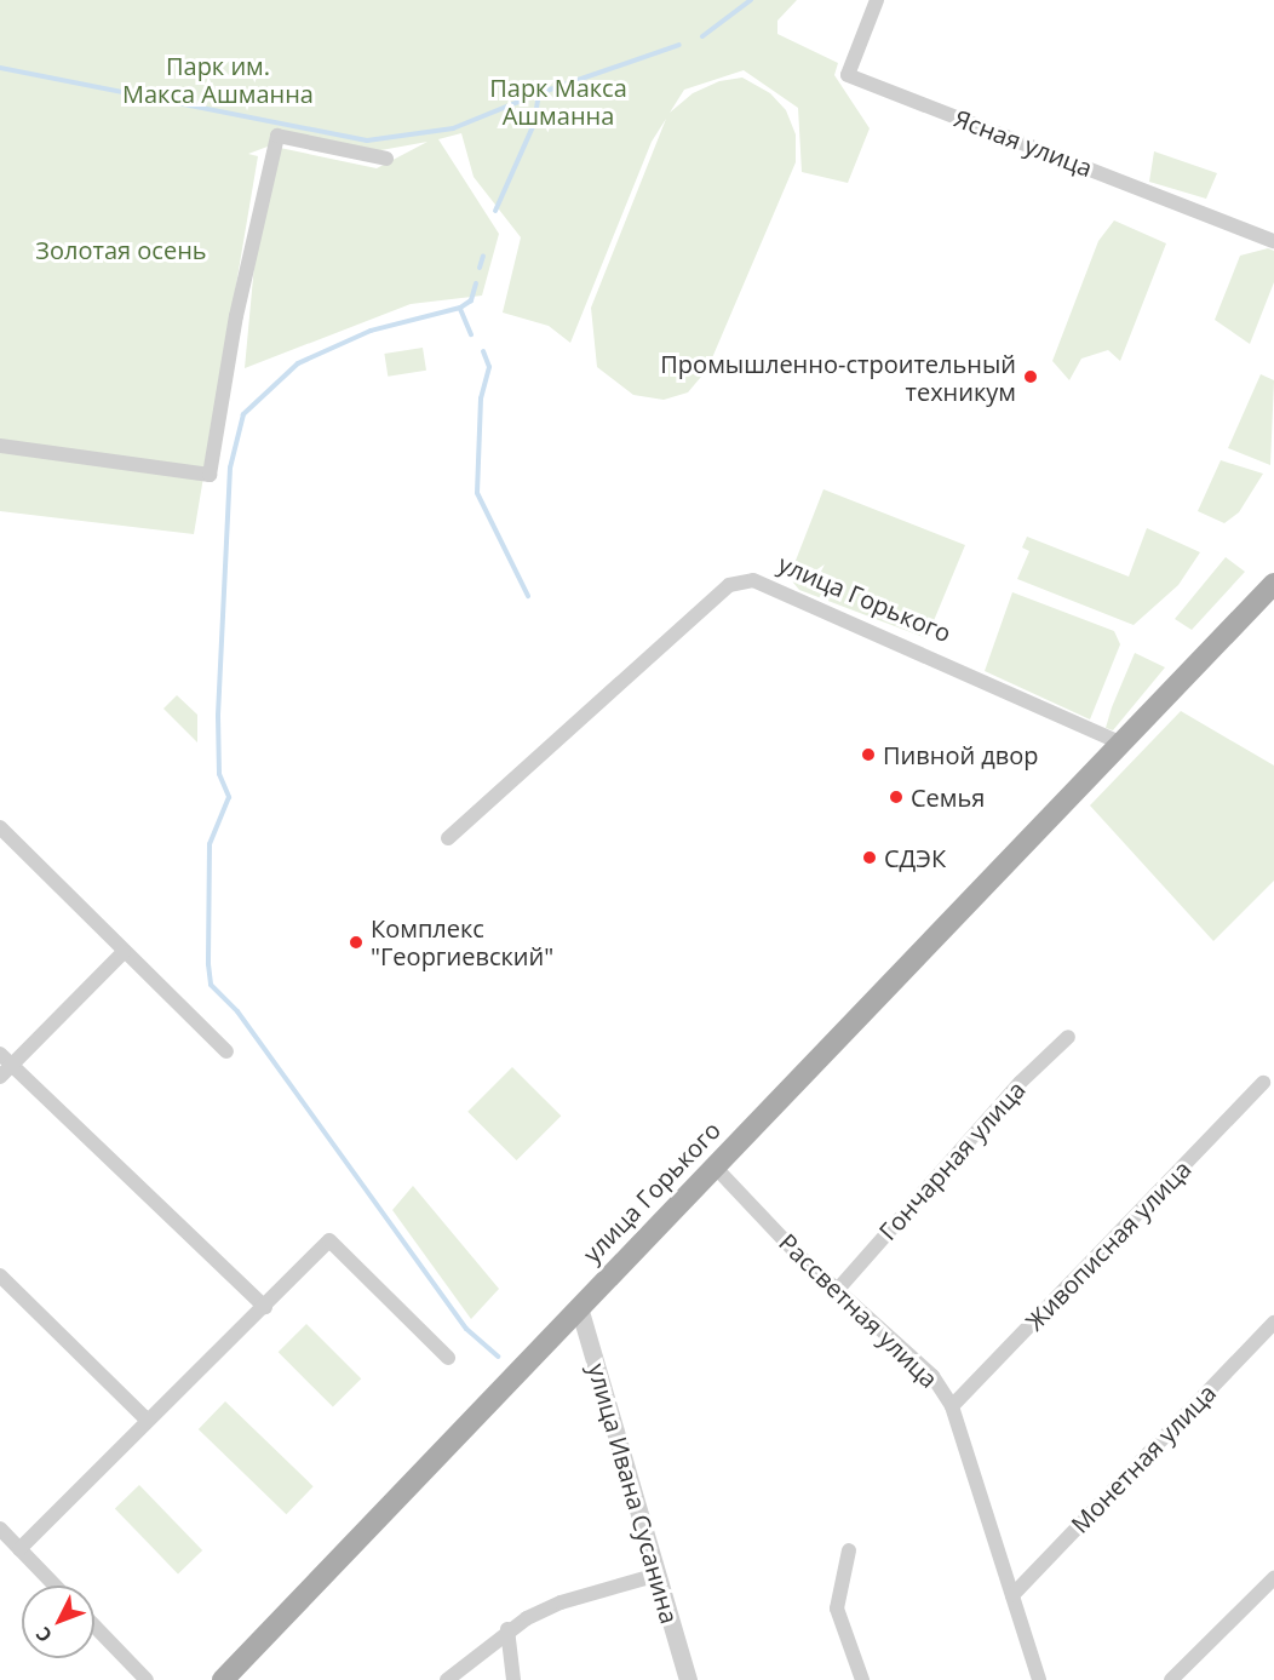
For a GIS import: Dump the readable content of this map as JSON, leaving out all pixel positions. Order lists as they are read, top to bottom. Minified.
{"streets":{"main road":["улица Горького"],"street":["Ясная улица","Гончарная улица","Живописная улица","Рассветная улица","Монетная улица","улица Ивана Сусанина"]},"crossings":[["улица Горького","Рассветная улица"],["улица Горького","улица Ивана Сусанина"],["Гончарная улица","Рассветная улица"],["Живописная улица","Рассветная улица"],["Рассветная улица","Монетная улица"]],"parks":["Парк им. Макса Ашманна","Парк Макса Ашманна","Золотая осень"],"places":["Промышленно-строительный техникум","Пивной двор","Семья","СДЭК","Комплекс \"Георгиевский\""],"north":"bottom left"}
